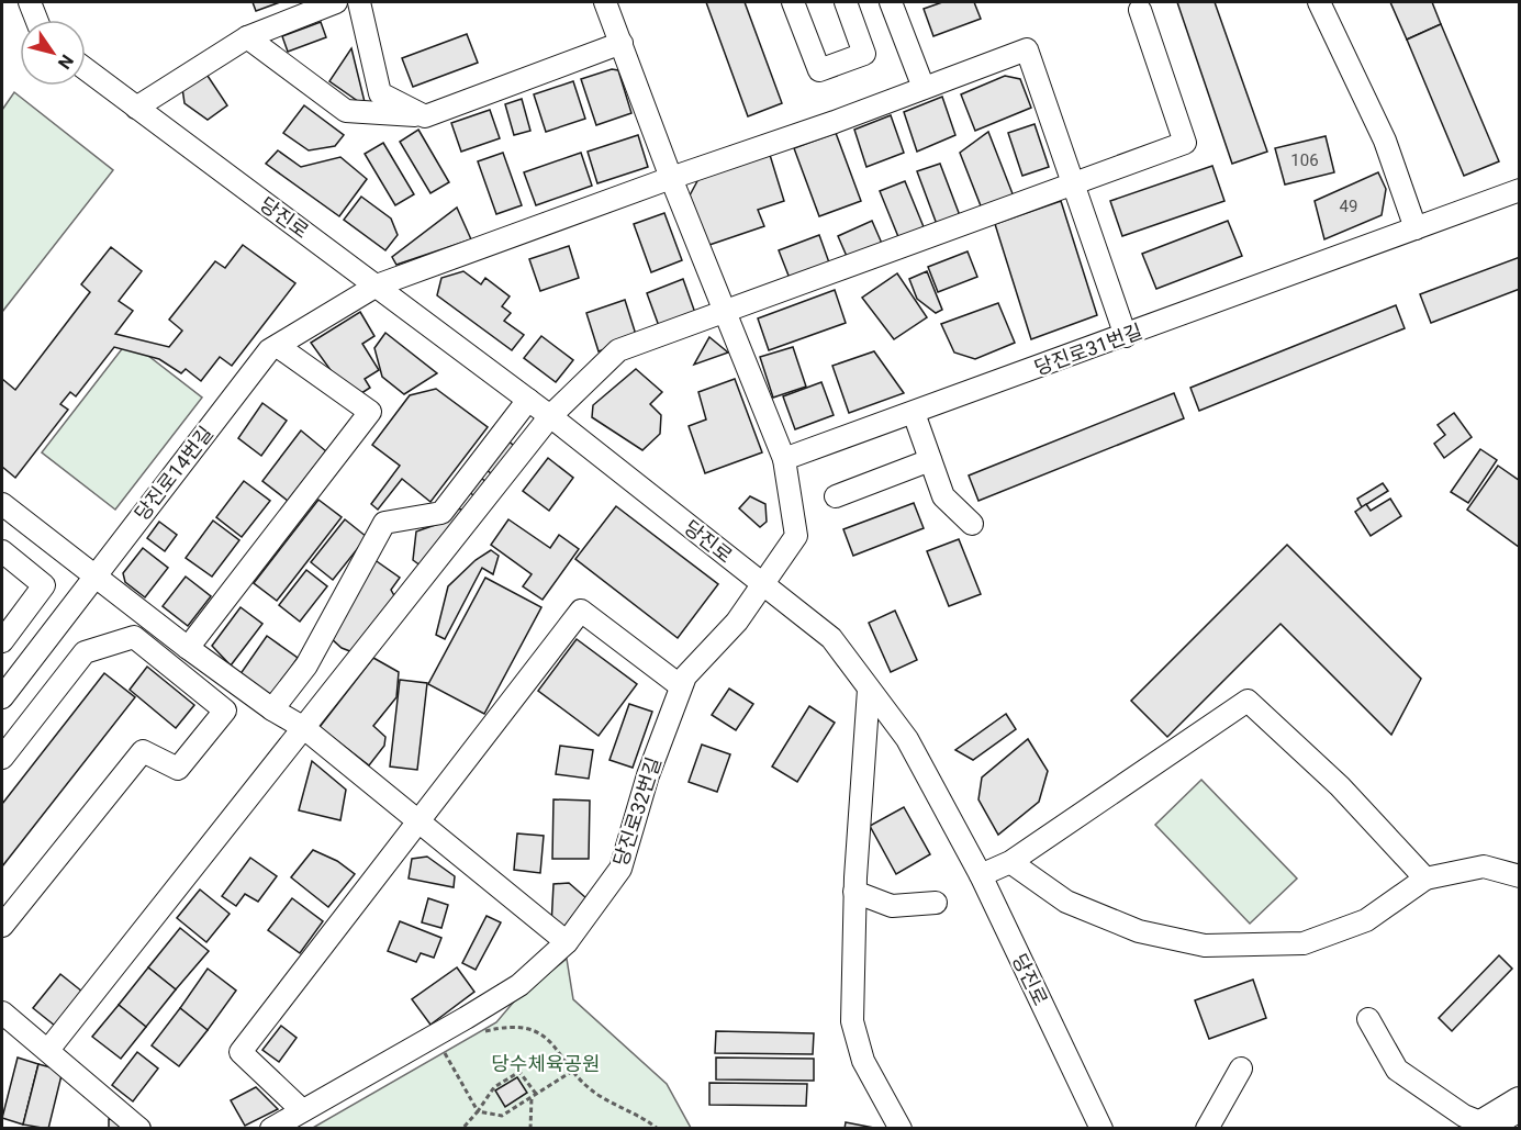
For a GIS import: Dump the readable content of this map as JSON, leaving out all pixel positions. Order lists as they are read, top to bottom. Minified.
{"streets":{"street":["당진로","당진로31번길","당진로14번길","당진로32번길"]},"crossings":[["당진로","당진로14번길"],["당진로","당진로32번길"]],"parks":["당수체육공원"],"house_numbers":["106","49"],"north":"bottom right"}
